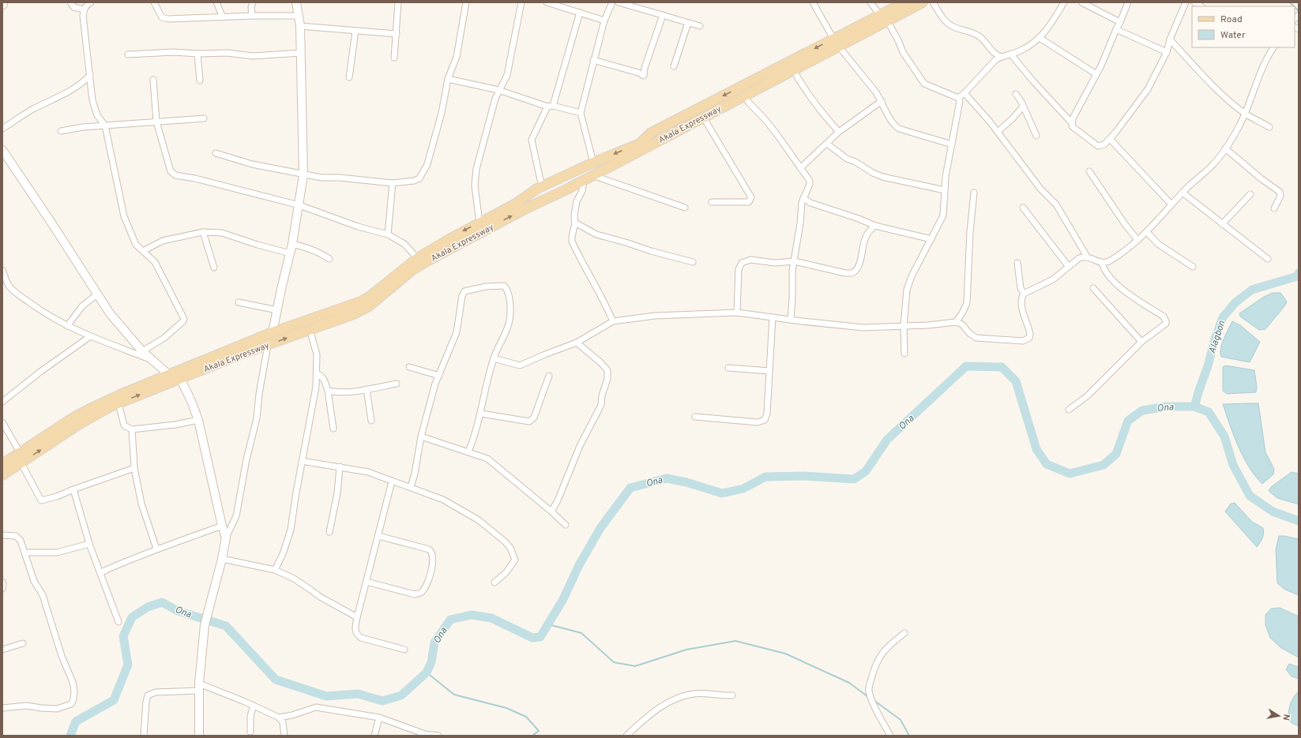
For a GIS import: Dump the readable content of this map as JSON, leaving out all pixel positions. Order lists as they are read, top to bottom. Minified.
{"streets":{"main road":["Akala Expressway"]},"water":["Alagbon","Ona"],"legend":["Road","Water"],"north":"right"}
